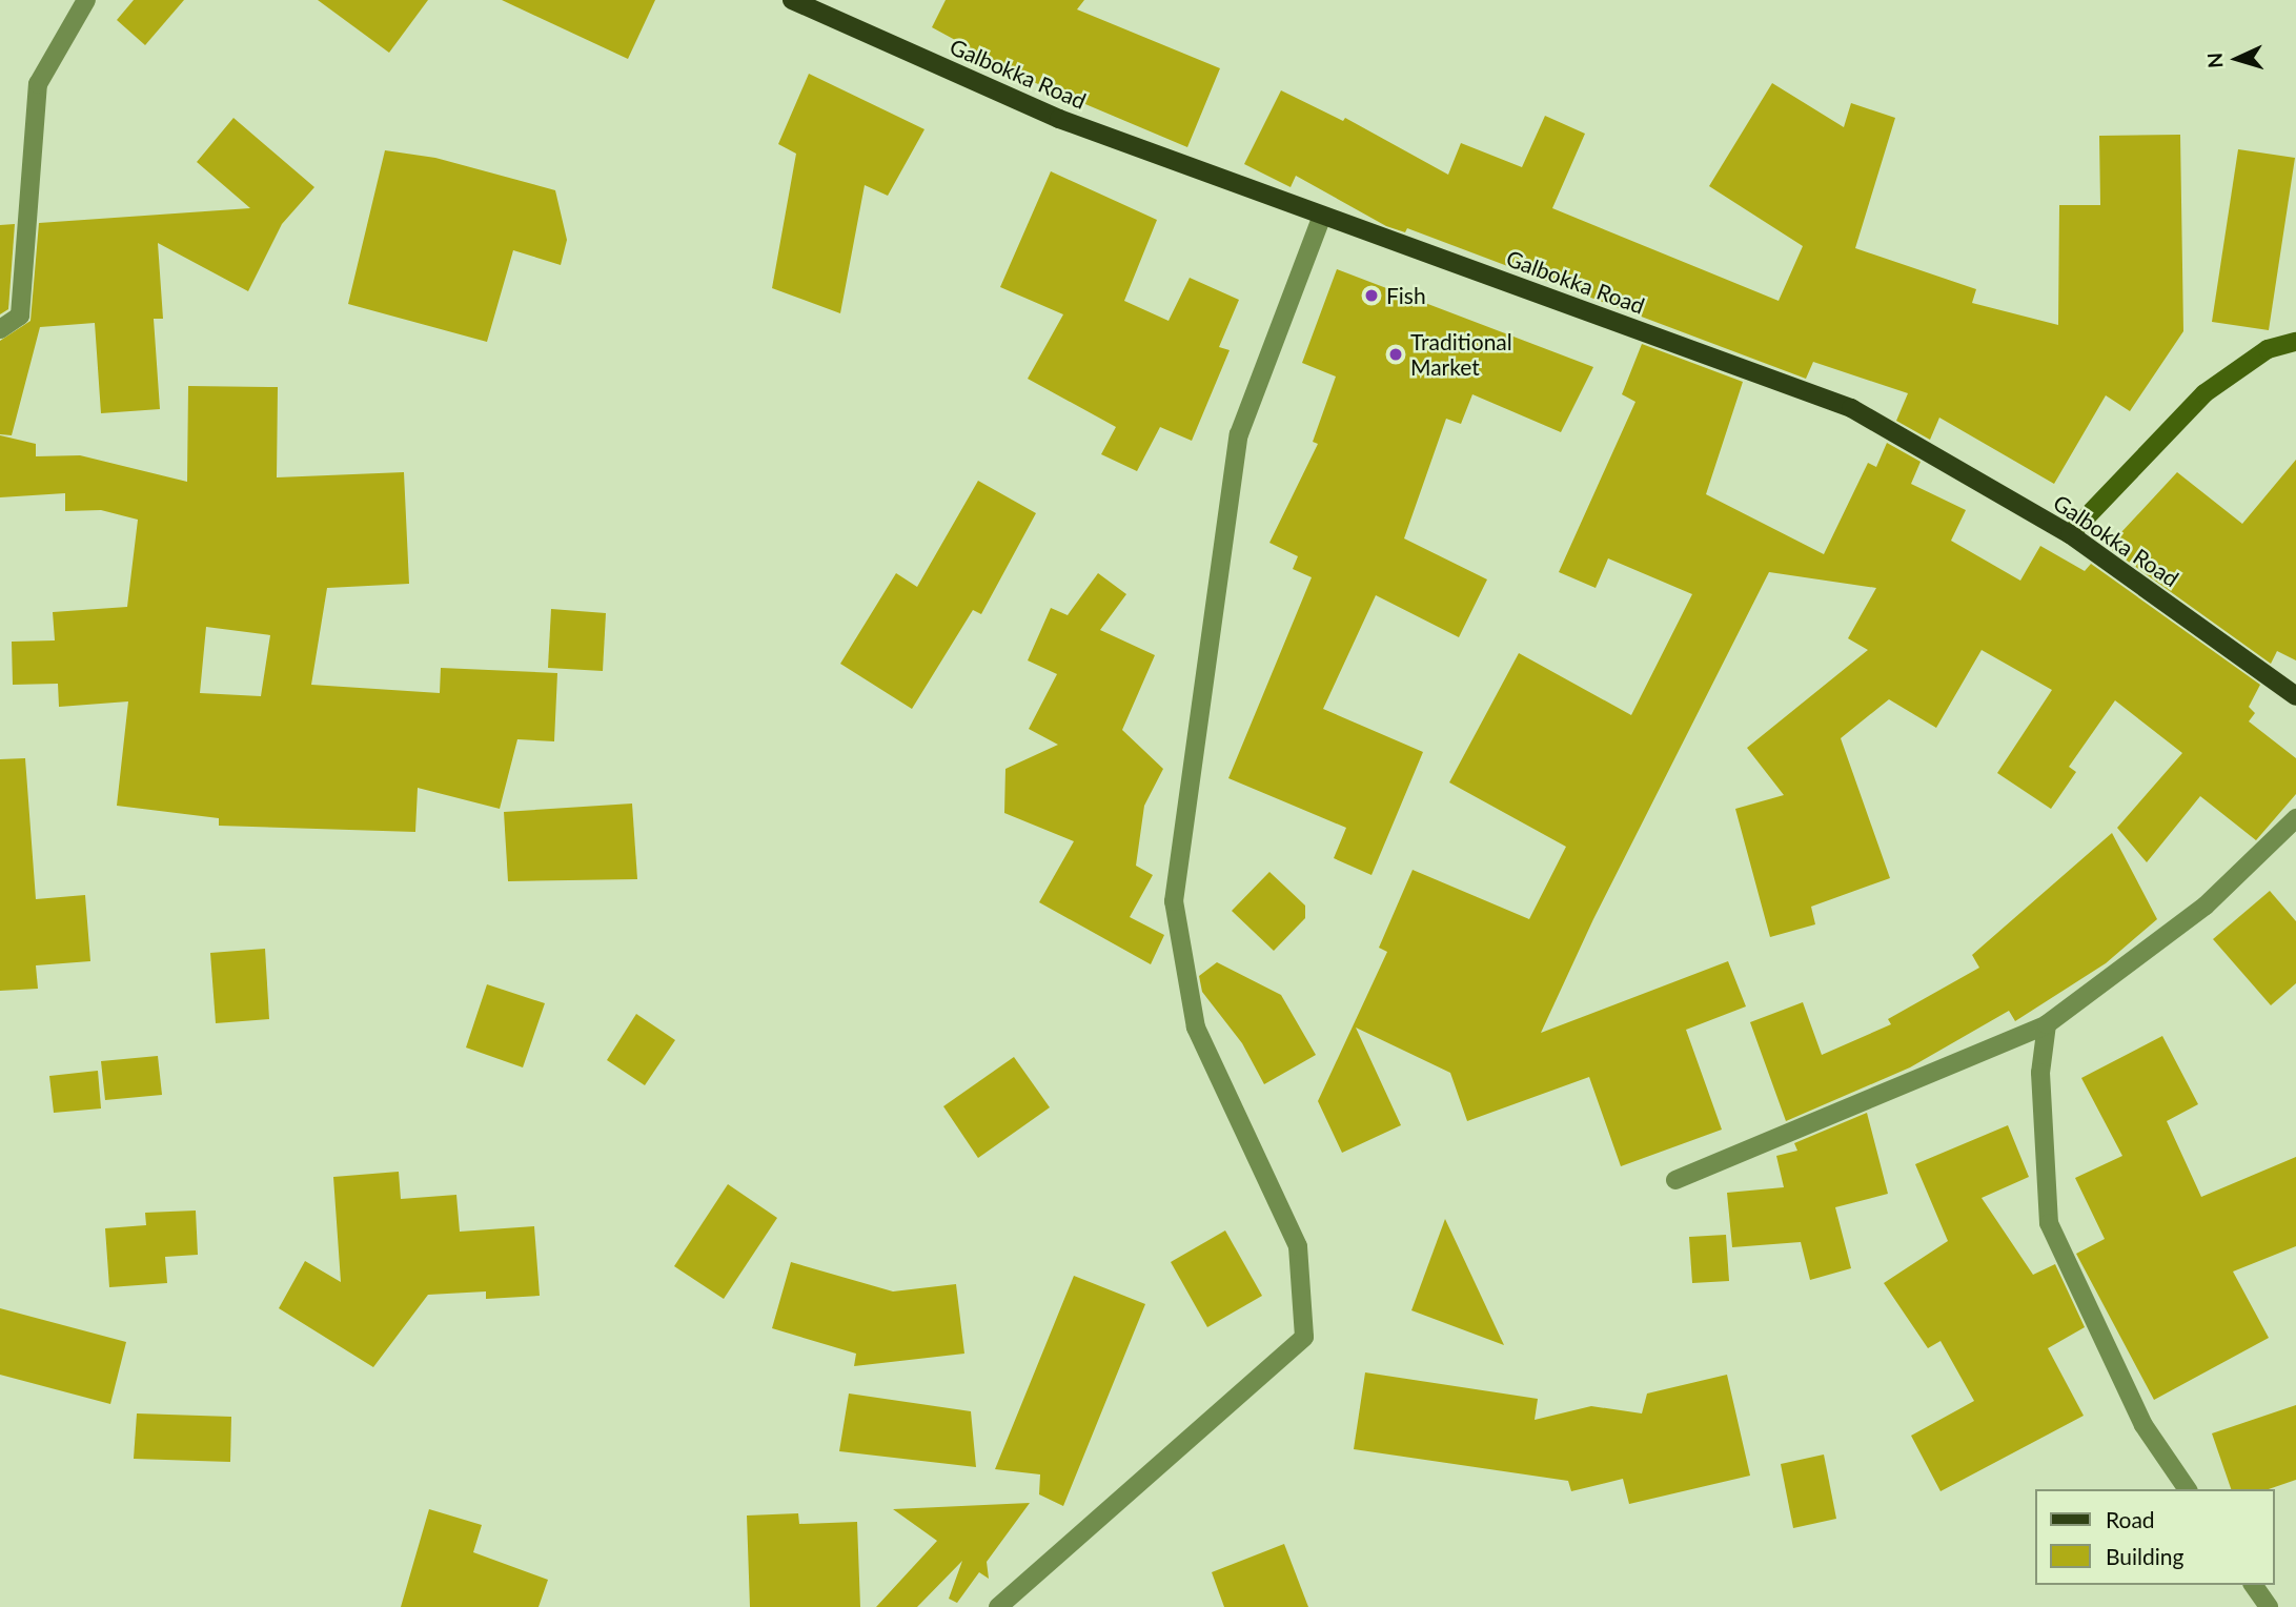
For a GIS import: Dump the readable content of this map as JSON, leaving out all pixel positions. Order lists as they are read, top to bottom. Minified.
{"streets":{"main road":["Galbokka Road"]},"places":["Fish","Traditional Market"],"legend":["Road","Building"],"north":"left"}
